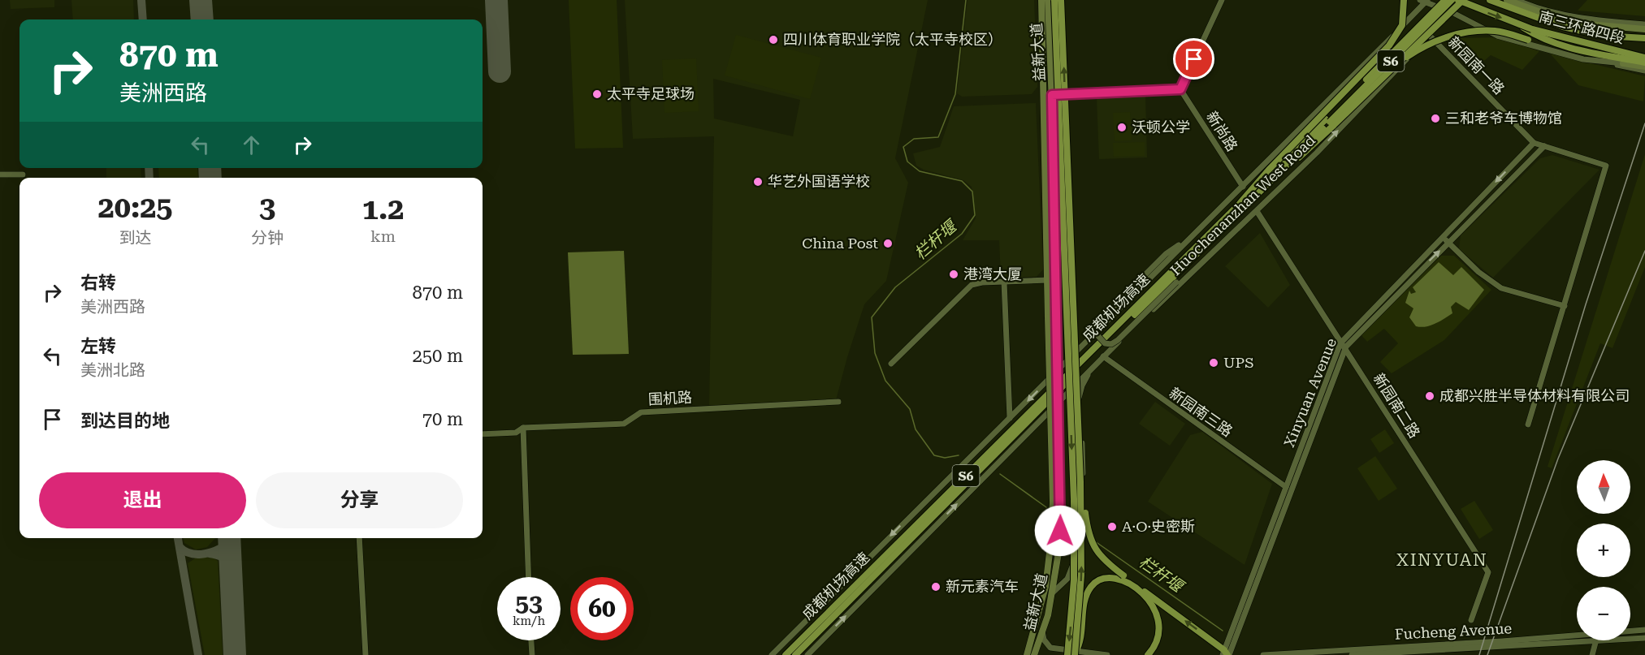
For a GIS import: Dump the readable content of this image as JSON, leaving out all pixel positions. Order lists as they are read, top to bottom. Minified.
{"streets":{"highway":["南三环路四段","S6","成都机场高速"],"main road":["益新大道"],"street":["新园南一路","新尚路","Huochenanzhan West Road","Xinyuan Avenue","围机路","新园南二路","新园南三路","Fucheng Avenue"]},"crossings":[["新园南一路","Huochenanzhan West Road"],["新园南一路","Xinyuan Avenue"],["Huochenanzhan West Road","新园南二路"],["Huochenanzhan West Road","新园南三路"],["Xinyuan Avenue","新园南二路"],["Xinyuan Avenue","新园南三路"]],"districts":["XINYUAN"],"water":["栏杆堰"],"places":["四川体育职业学院（太平寺校区）","太平寺足球场","三和老爷车博物馆","沃顿公学","华艺外国语学校","China Post","港湾大厦","UPS","成都兴胜半导体材料有限公司","A·O·史密斯","新元素汽车"],"north":"top","page":{"turn":["870 m","美洲西路"],"eta":["20:25","到达","3","分钟","1.2","km"],"list":[{"name":"右转","note":"美洲西路","value":"870 m"},{"name":"左转","note":"美洲北路","value":"250 m"},{"name":"到达目的地","value":"70 m"}],"map_buttons":["+","−"],"buttons":["退出","分享"],"speed":"53 km/h","limit":"60"}}
